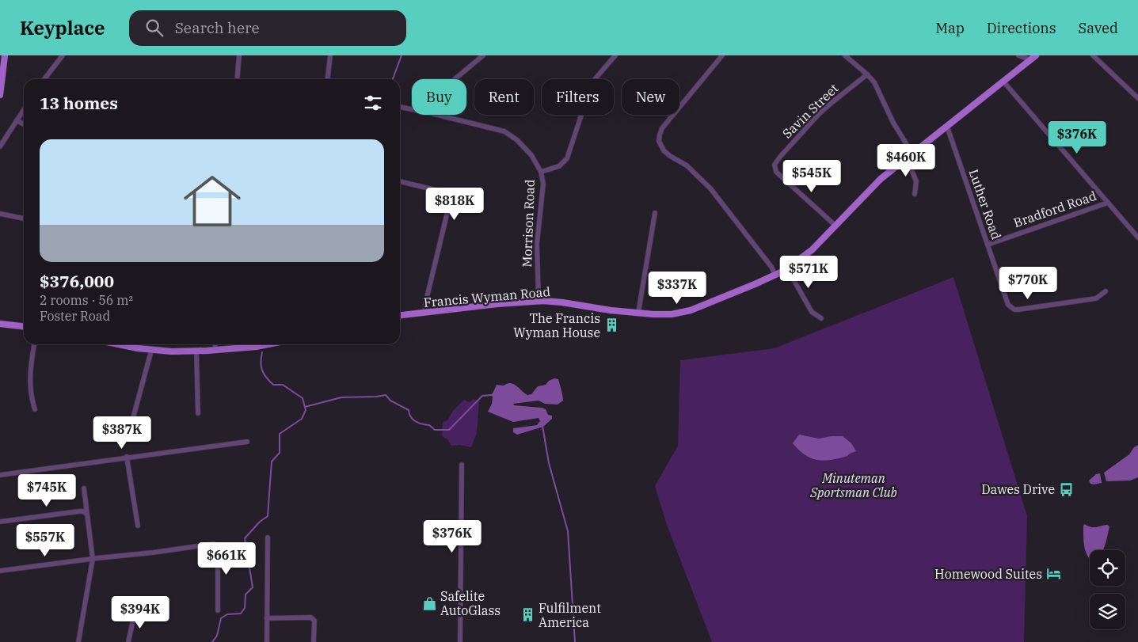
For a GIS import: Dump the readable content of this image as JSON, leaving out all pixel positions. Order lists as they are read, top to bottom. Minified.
{"streets":{"main road":["Francis Wyman Road"],"street":["Savin Street","Luther Road","Bradford Road","Morrison Road"]},"crossings":[["Savin Street","Francis Wyman Road"],["Luther Road","Bradford Road"],["Luther Road","Francis Wyman Road"],["Morrison Road","Francis Wyman Road"]],"parks":["Minuteman Sportsman Club"],"places":{"building":["The Francis Wyman House","Fulfilment America"],"bus stop":["Dawes Drive"],"hotel":["Homewood Suites"],"shop":["Safelite AutoGlass"]},"page":{"header":"Keyplace","search":"Search here","nav":["Map","Directions","Saved"],"chip":["Buy","Rent","Filters","New"],"heading":"13 homes","price":["$376K","$460K","$545K","$818K","$571K","$770K","$337K","$387K","$745K","$376K","$557K","$661K","$394K"],"list":[{"name":"$376,000","note":"2 rooms · 56 m² · Foster Road"}]}}
